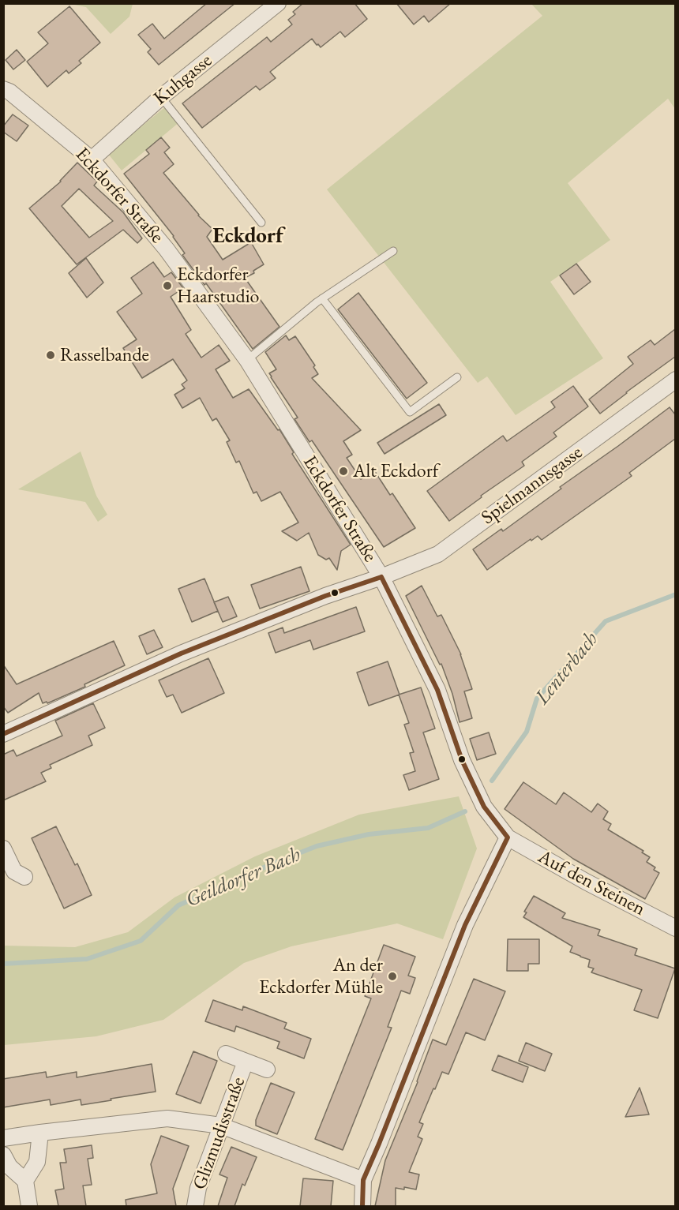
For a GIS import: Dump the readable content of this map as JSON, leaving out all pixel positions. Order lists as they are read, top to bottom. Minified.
{"streets":{"street":["Kuhgasse","Eckdorfer Straße","Spielmannsgasse","Auf den Steinen","Glizmudisstraße"]},"crossings":[["Kuhgasse","Eckdorfer Straße"],["Eckdorfer Straße","Spielmannsgasse"],["Eckdorfer Straße","Auf den Steinen"]],"districts":["Eckdorf"],"water":["Lenterbach","Geildorfer Bach"],"places":["Eckdorfer Haarstudio","Rasselbande","Alt Eckdorf","An der Eckdorfer Mühle"]}
